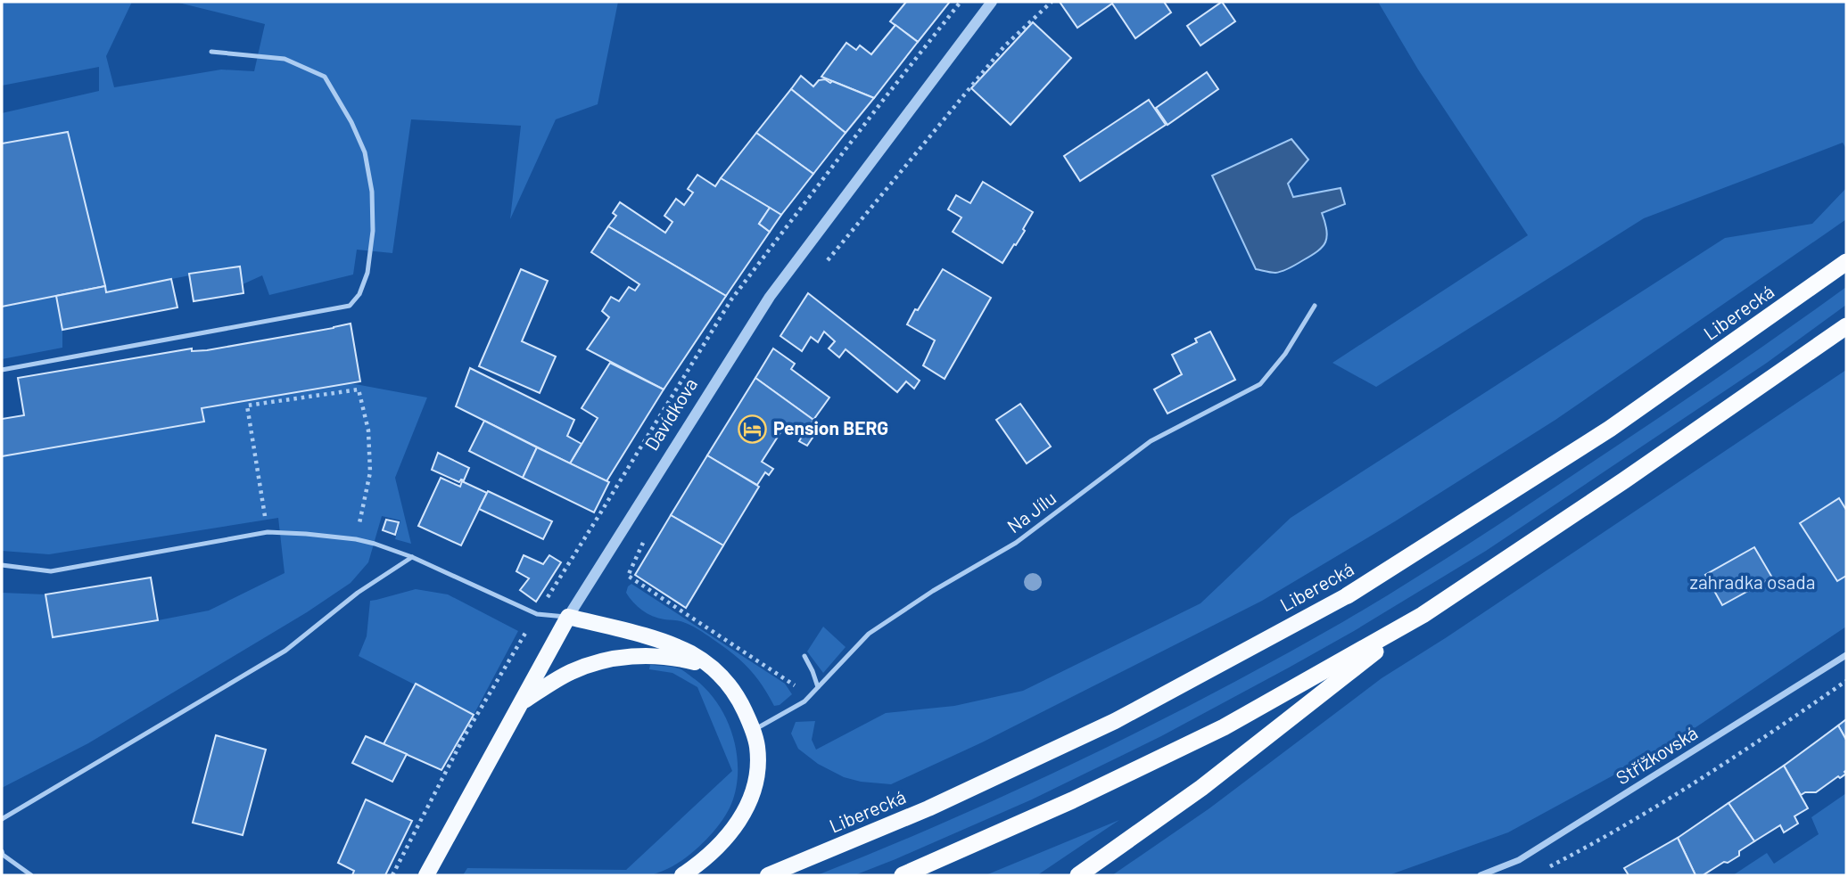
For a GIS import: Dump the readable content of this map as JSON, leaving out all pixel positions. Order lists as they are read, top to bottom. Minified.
{"streets":{"highway":["Liberecká"],"main road":["Davídkova"],"street":["Střížkovská"],"lane":["Na Jílu"]},"parks":["zahradka osada"],"places":{"hotel":["Pension BERG"]}}
